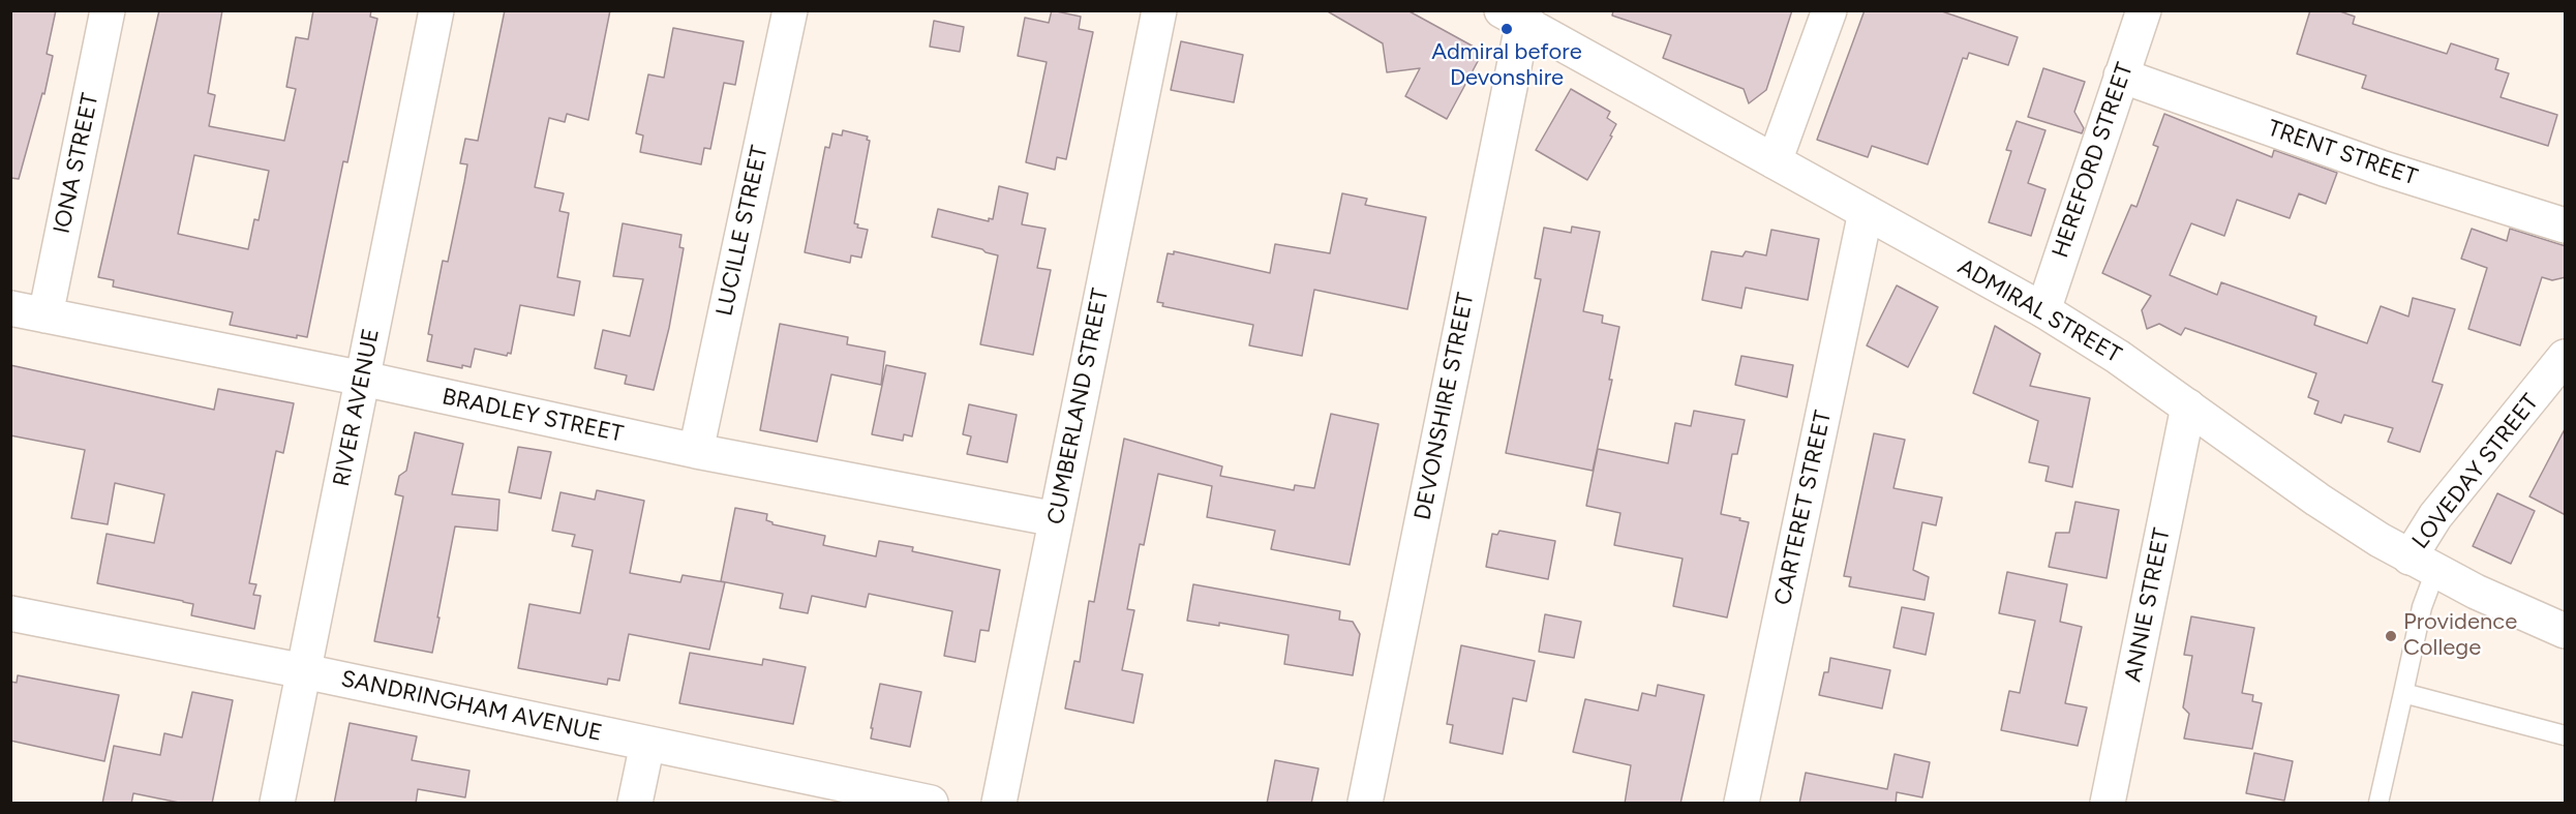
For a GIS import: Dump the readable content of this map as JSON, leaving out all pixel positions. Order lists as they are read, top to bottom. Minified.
{"streets":{"street":["TRENT STREET","HEREFORD STREET","IONA STREET","LUCILLE STREET","ADMIRAL STREET","CUMBERLAND STREET","DEVONSHIRE STREET","RIVER AVENUE","BRADLEY STREET","LOVEDAY STREET","CARTERET STREET","ANNIE STREET","SANDRINGHAM AVENUE"]},"crossings":[["TRENT STREET","HEREFORD STREET"],["HEREFORD STREET","ADMIRAL STREET"],["IONA STREET","BRADLEY STREET"],["LUCILLE STREET","BRADLEY STREET"],["ADMIRAL STREET","DEVONSHIRE STREET"],["ADMIRAL STREET","LOVEDAY STREET"],["ADMIRAL STREET","CARTERET STREET"],["ADMIRAL STREET","ANNIE STREET"],["CUMBERLAND STREET","BRADLEY STREET"],["RIVER AVENUE","BRADLEY STREET"],["RIVER AVENUE","SANDRINGHAM AVENUE"]],"places":["Admiral before Devonshire","Providence College"]}
